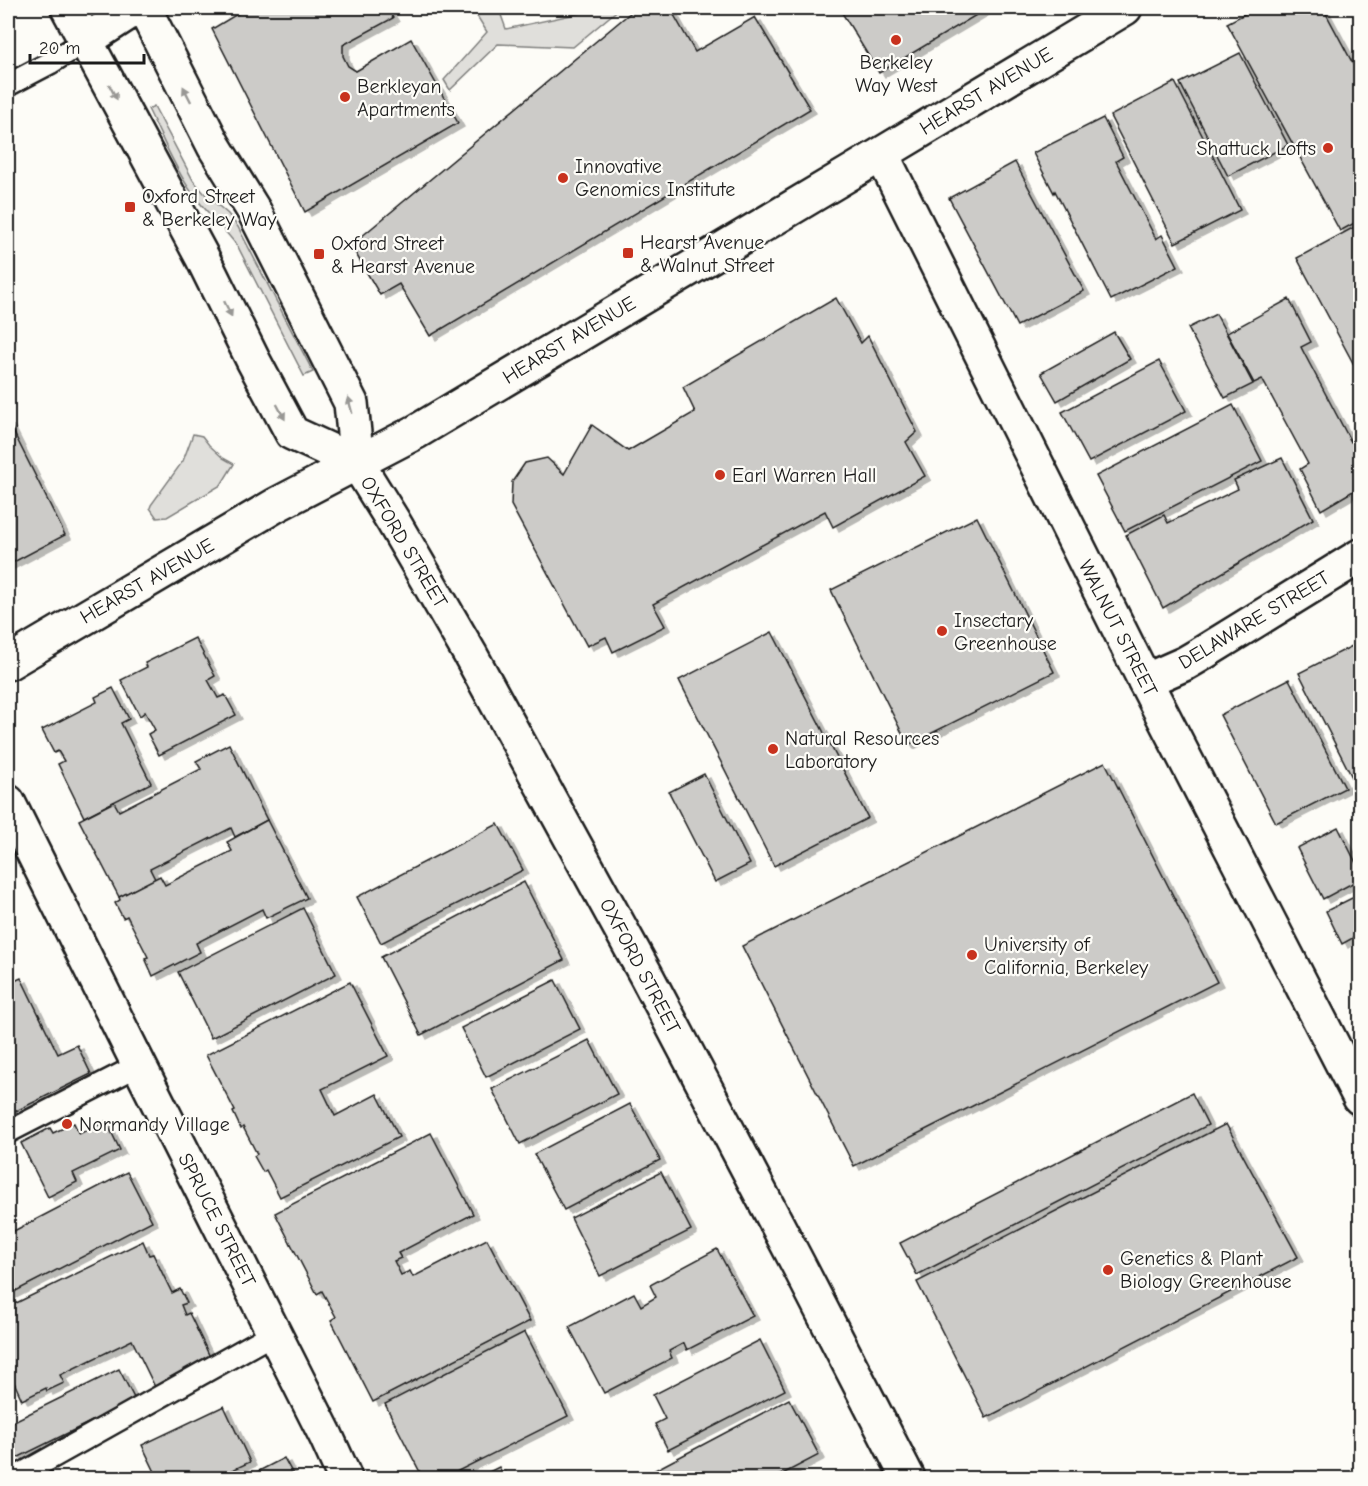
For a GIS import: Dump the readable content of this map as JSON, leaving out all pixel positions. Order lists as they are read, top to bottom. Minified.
{"streets":{"street":["HEARST AVENUE","OXFORD STREET","DELAWARE STREET","WALNUT STREET","SPRUCE STREET"]},"crossings":[["HEARST AVENUE","OXFORD STREET"],["HEARST AVENUE","WALNUT STREET"],["DELAWARE STREET","WALNUT STREET"]],"places":{"other":["Berkeley Way West","Berkleyan Apartments","Shattuck Lofts","Innovative Genomics Institute","Earl Warren Hall","Insectary Greenhouse","Natural Resources Laboratory","University of California, Berkeley","Normandy Village","Genetics & Plant Biology Greenhouse"],"transit":["Oxford Street & Berkeley Way","Hearst Avenue & Walnut Street","Oxford Street & Hearst Avenue"]},"scale_bar":"20 m"}
